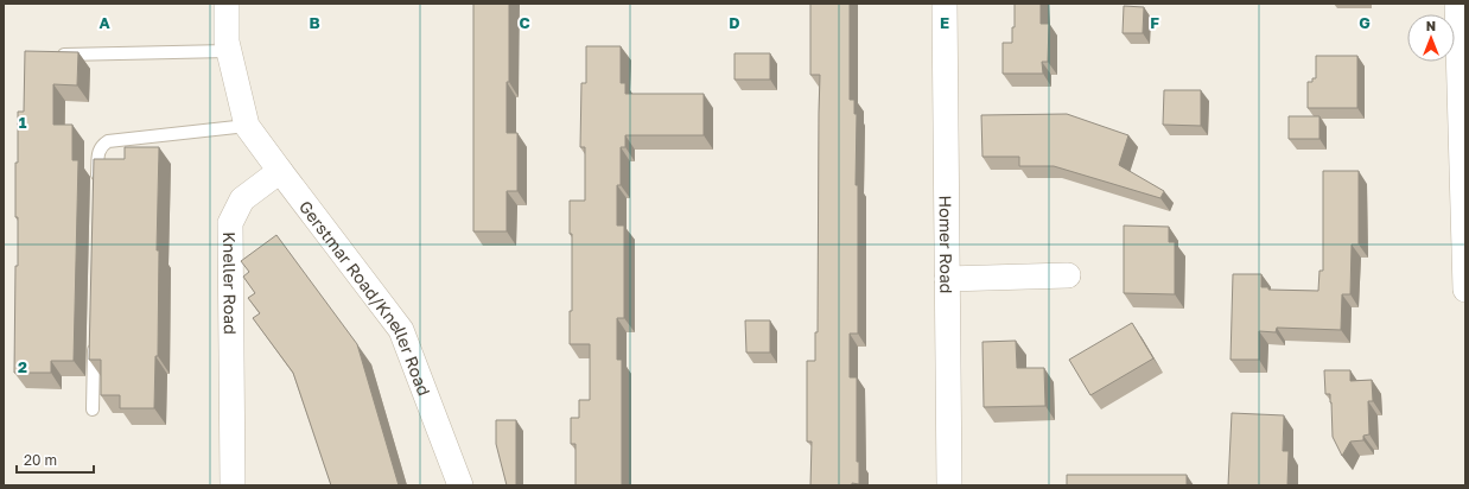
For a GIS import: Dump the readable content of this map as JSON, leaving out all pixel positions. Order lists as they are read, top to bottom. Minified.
{"streets":{"street":["Homer Road","Kneller Road","Gerstmar Road/Kneller Road"]},"crossings":[["Kneller Road","Gerstmar Road/Kneller Road"]],"scale_bar":"20 m","north":"top","grid":{"columns":["A","B","C","D","E","F","G"],"rows":["1","2"]}}
